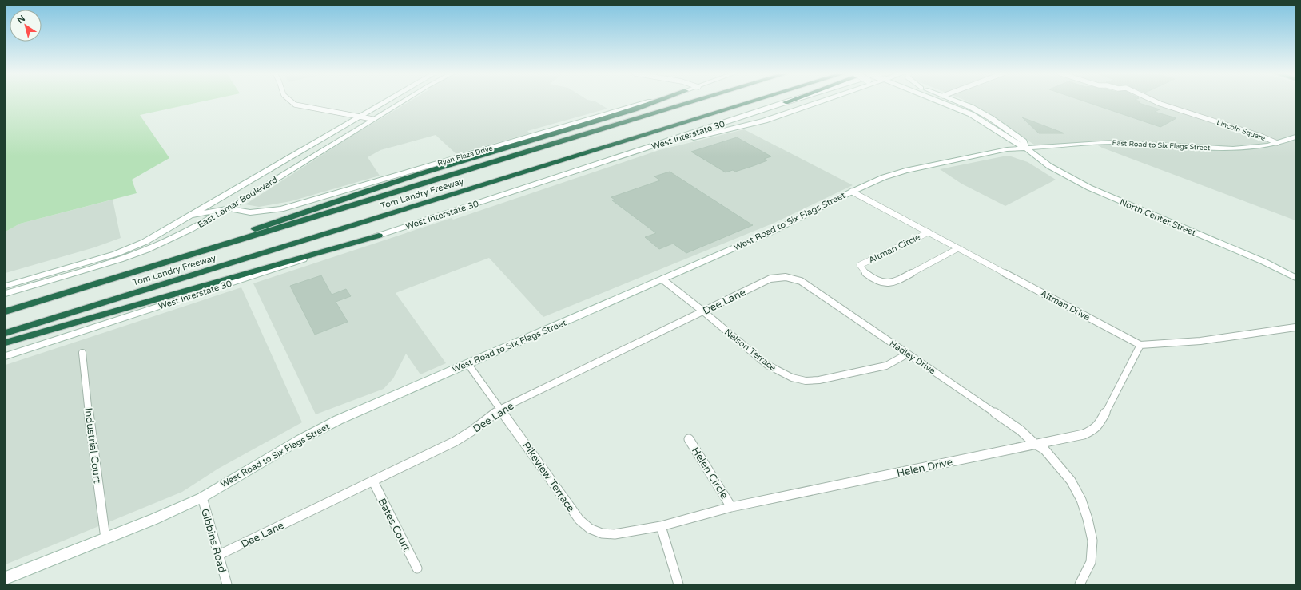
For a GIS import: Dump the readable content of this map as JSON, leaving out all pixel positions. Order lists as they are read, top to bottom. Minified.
{"streets":{"highway":["Tom Landry Freeway"],"main road":["West Interstate 30","East Road to Six Flags Street","Ryan Plaza Drive","East Lamar Boulevard","North Center Street","West Road to Six Flags Street"],"street":["Lincoln Square","Altman Circle","Dee Lane","Altman Drive","Nelson Terrace","Hadley Drive","Industrial Court","Helen Drive","Helen Circle","Pikeview Terrace","Bates Court","Gibbins Road"]},"crossings":[["Lincoln Square","East Road to Six Flags Street"],["East Road to Six Flags Street","North Center Street"],["East Road to Six Flags Street","West Road to Six Flags Street"],["Ryan Plaza Drive","East Lamar Boulevard"],["North Center Street","West Road to Six Flags Street"],["West Road to Six Flags Street","Altman Drive"],["West Road to Six Flags Street","Nelson Terrace"],["West Road to Six Flags Street","Industrial Court"],["West Road to Six Flags Street","Pikeview Terrace"],["West Road to Six Flags Street","Gibbins Road"],["Altman Circle","Altman Drive"],["Dee Lane","Nelson Terrace"],["Dee Lane","Hadley Drive"],["Dee Lane","Pikeview Terrace"],["Dee Lane","Bates Court"],["Dee Lane","Gibbins Road"],["Altman Drive","Helen Drive"],["Nelson Terrace","Hadley Drive"],["Hadley Drive","Helen Drive"],["Helen Drive","Helen Circle"],["Helen Drive","Pikeview Terrace"]],"north":"top left"}
